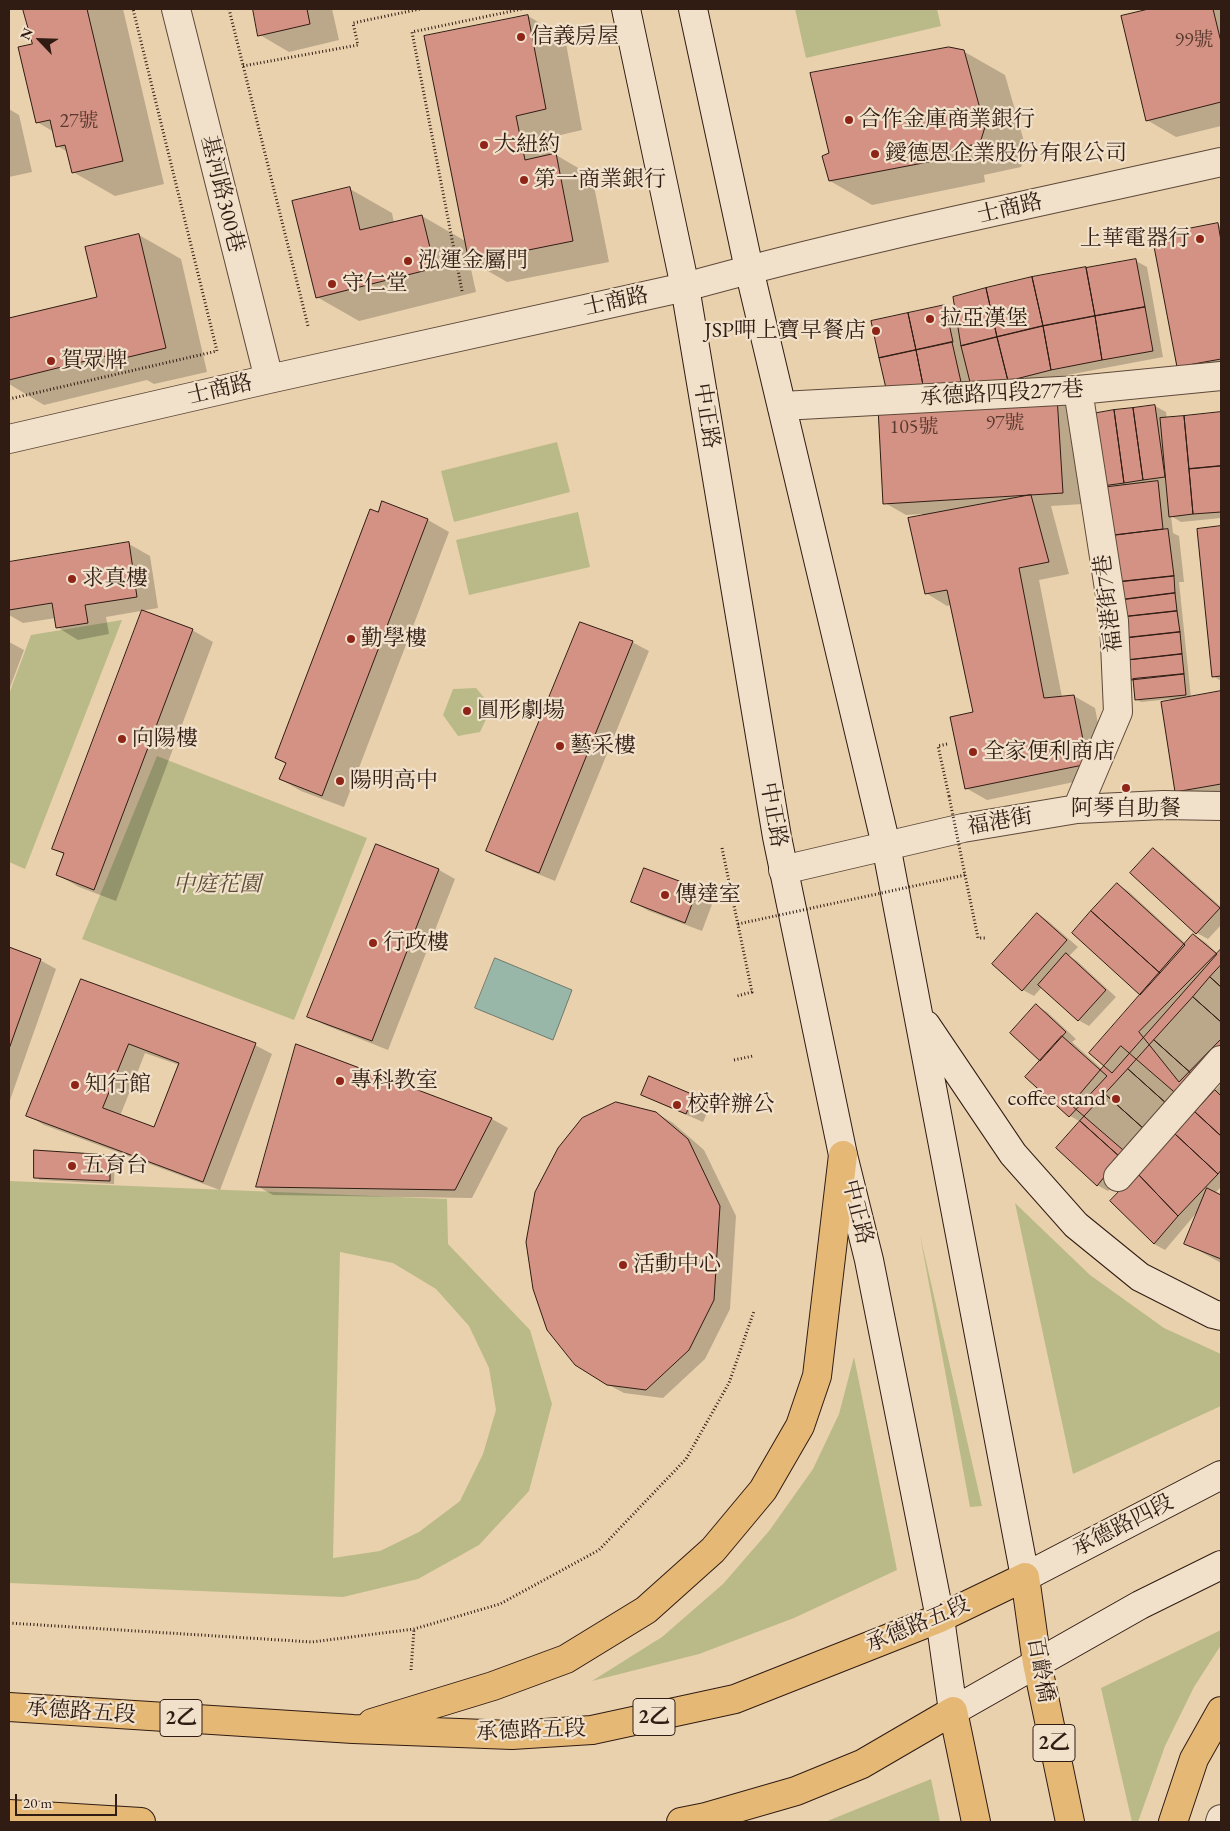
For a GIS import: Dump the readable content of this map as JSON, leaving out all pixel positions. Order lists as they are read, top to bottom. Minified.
{"streets":{"main road":["基河路300巷","士商路","承德路四段277巷","中正路","福港街7巷","福港街","承德路四段","承德路五段","百齡橋","2乙"]},"crossings":[["基河路300巷","士商路"],["士商路","中正路"],["承德路四段277巷","福港街7巷"],["中正路","福港街"],["中正路","承德路五段"],["福港街7巷","福港街"],["承德路四段","承德路五段"],["承德路四段","百齡橋"],["承德路五段","百齡橋"]],"parks":["中庭花園"],"places":["信義房屋","合作金庫商業銀行","大紐約","鑀德恩企業股份有限公司","第一商業銀行","上華電器行","泓運金屬門","守仁堂","拉亞漢堡","JSP呷上寶早餐店","賀眾牌","求真樓","勤學樓","圓形劇場","向陽樓","藝采樓","全家便利商店","陽明高中","阿琴自助餐","傳達室","行政樓","專科教室","知行館","coffee stand","校幹辦公","五育台","活動中心"],"house_numbers":["99號","27號","97號","105號"],"scale_bar":"20 m","north":"top left"}
